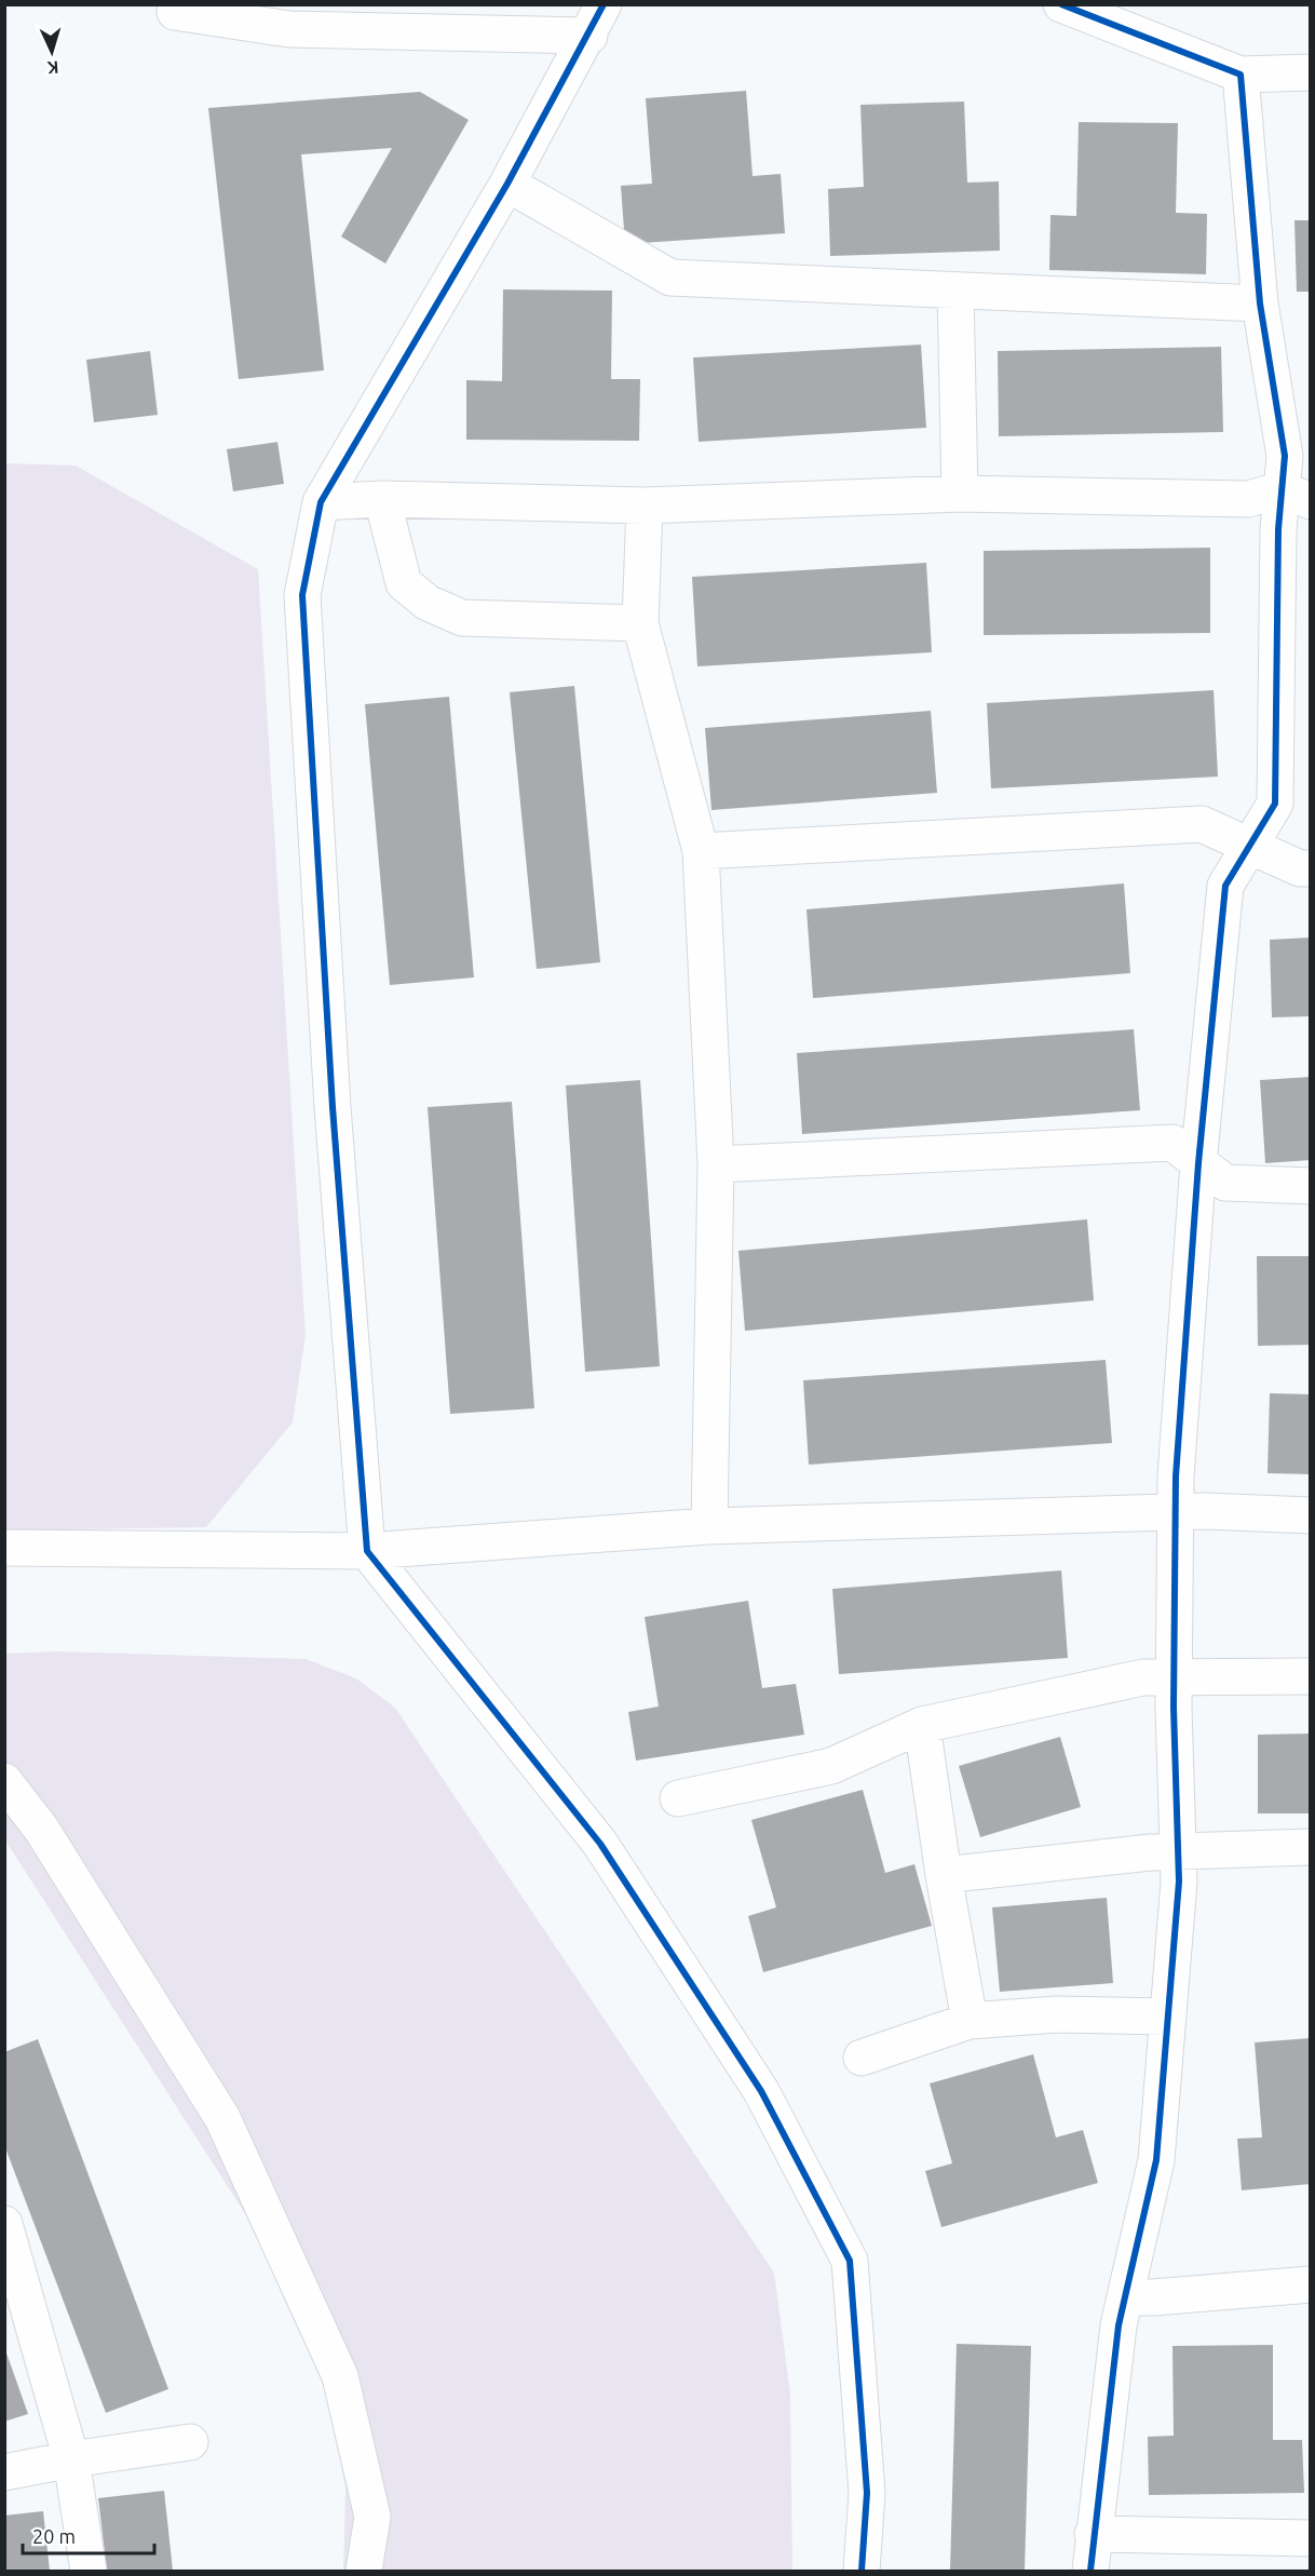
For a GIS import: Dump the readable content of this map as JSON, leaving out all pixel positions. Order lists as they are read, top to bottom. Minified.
{"scale_bar":"20 m","north":"bottom"}
